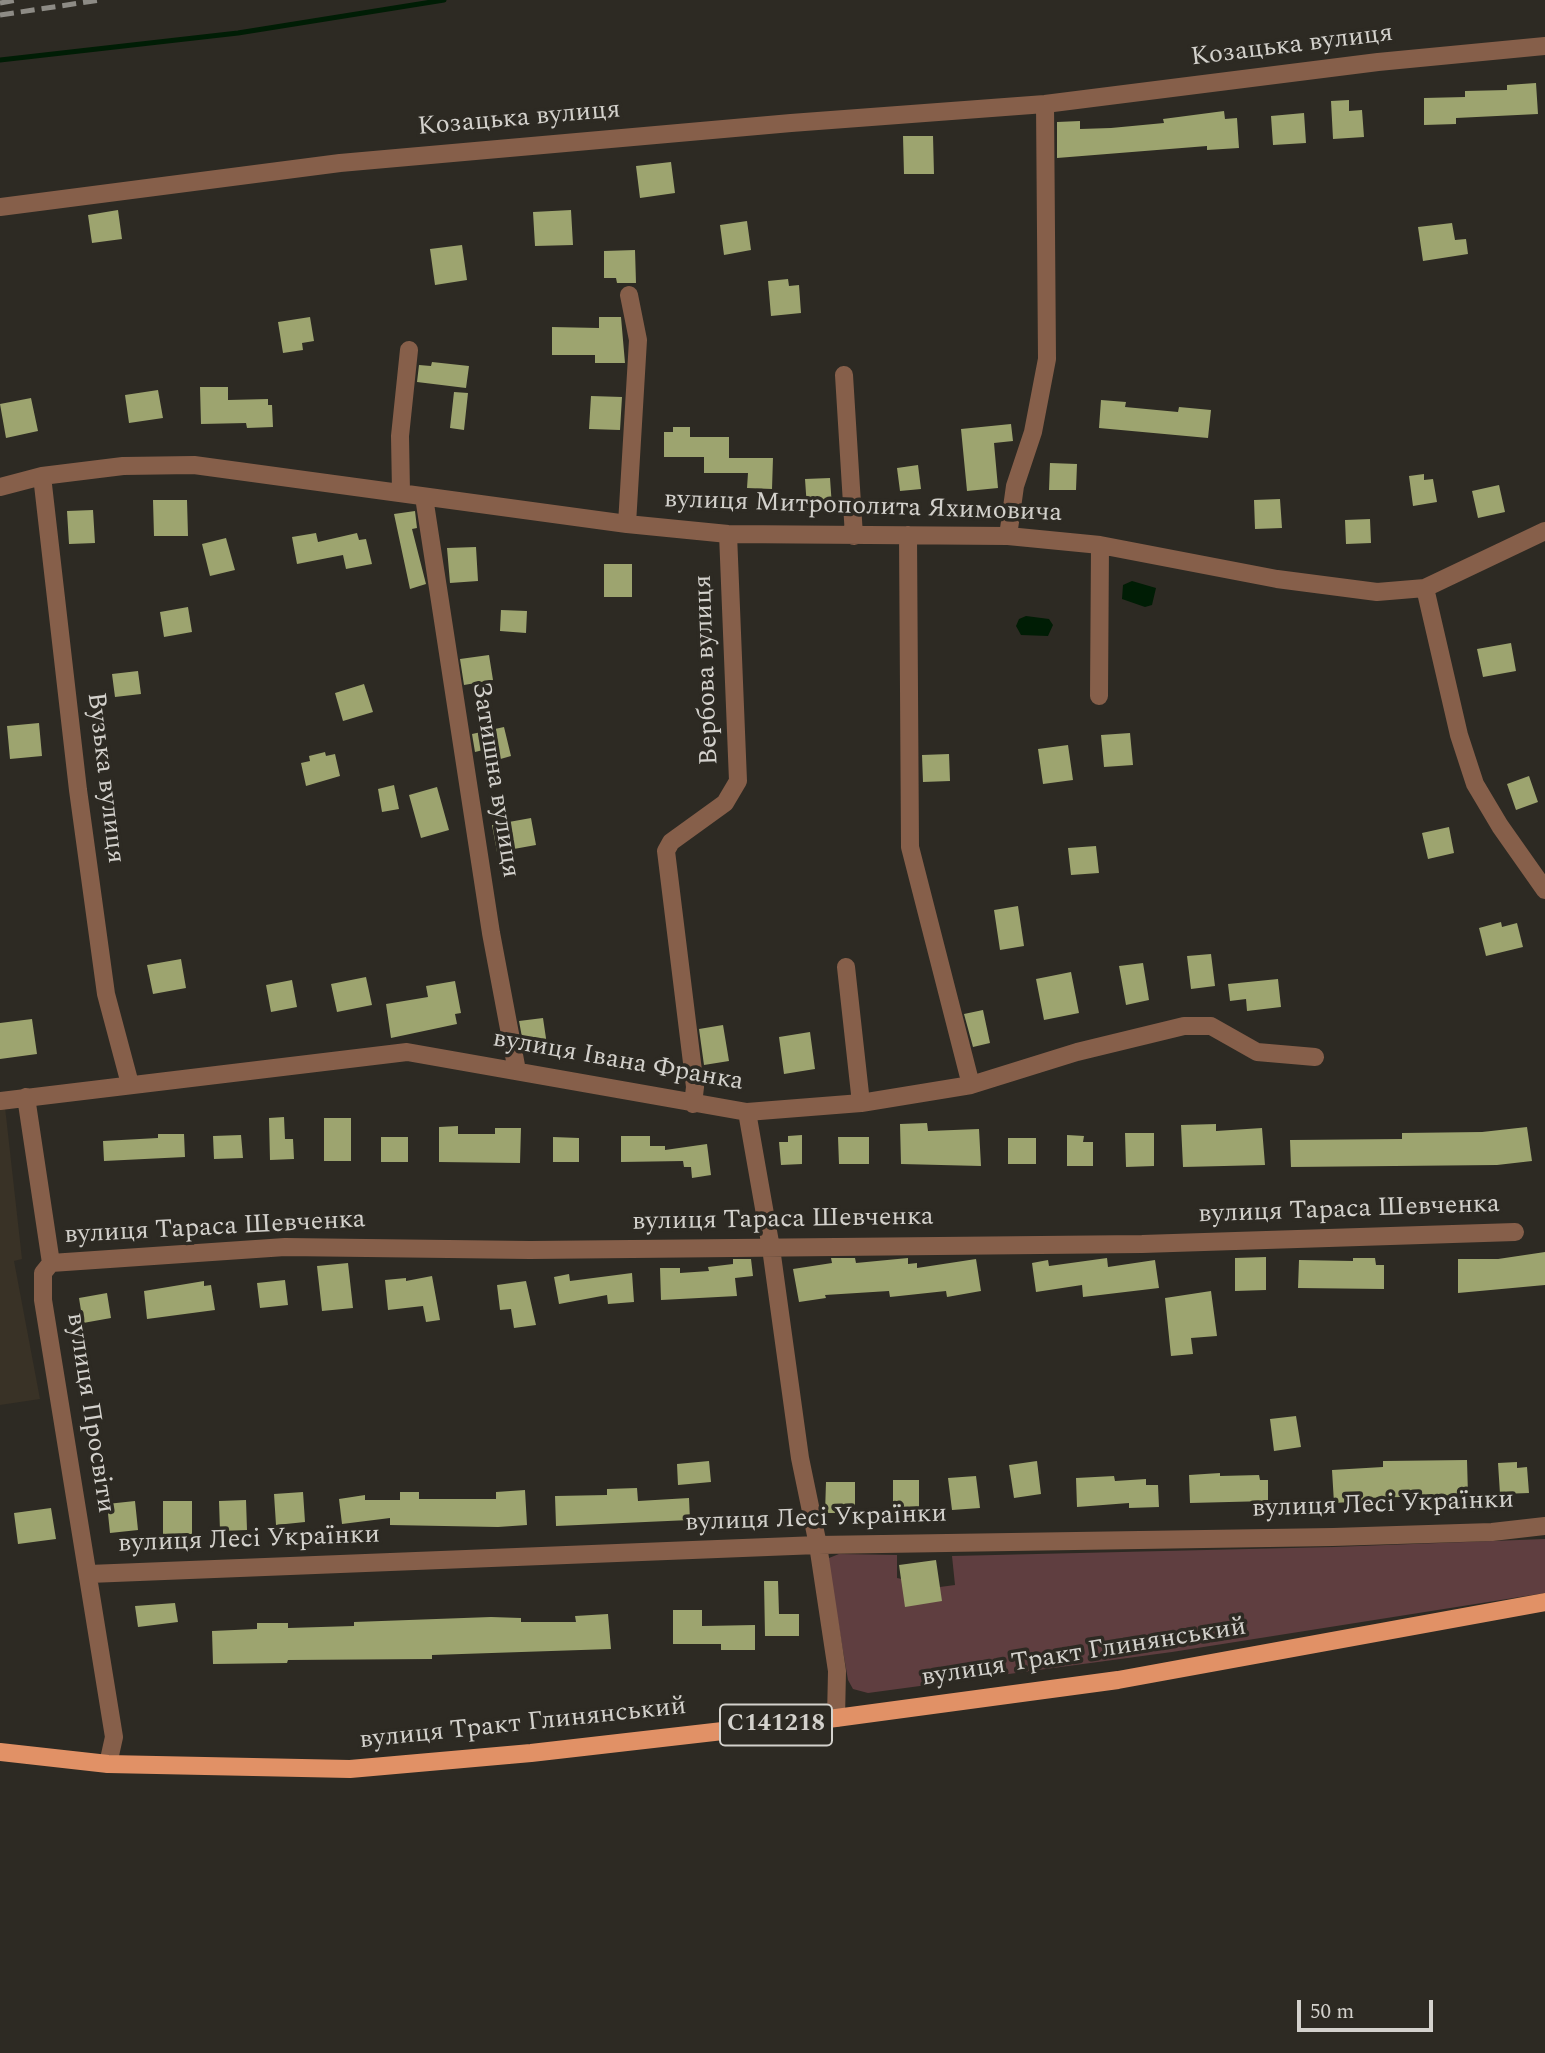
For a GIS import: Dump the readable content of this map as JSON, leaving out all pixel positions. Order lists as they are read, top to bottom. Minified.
{"streets":{"main road":["вулиця Тракт Глинянський","С141218"],"street":["Козацька вулиця","вулиця Митрополита Яхимовича","Вербова вулиця","Вузька вулиця","Затишна вулиця","вулиця Івана Франка","вулиця Тараса Шевченка","вулиця Просвіти","вулиця Лесі Українки"]},"crossings":[["вулиця Митрополита Яхимовича","Вербова вулиця"],["вулиця Митрополита Яхимовича","Вузька вулиця"],["вулиця Митрополита Яхимовича","Затишна вулиця"],["Вербова вулиця","вулиця Івана Франка"],["Вузька вулиця","вулиця Івана Франка"],["Затишна вулиця","вулиця Івана Франка"],["вулиця Івана Франка","вулиця Просвіти"],["вулиця Тараса Шевченка","вулиця Просвіти"],["вулиця Просвіти","вулиця Лесі Українки"],["вулиця Просвіти","вулиця Тракт Глинянський"]],"scale_bar":"50 m"}
